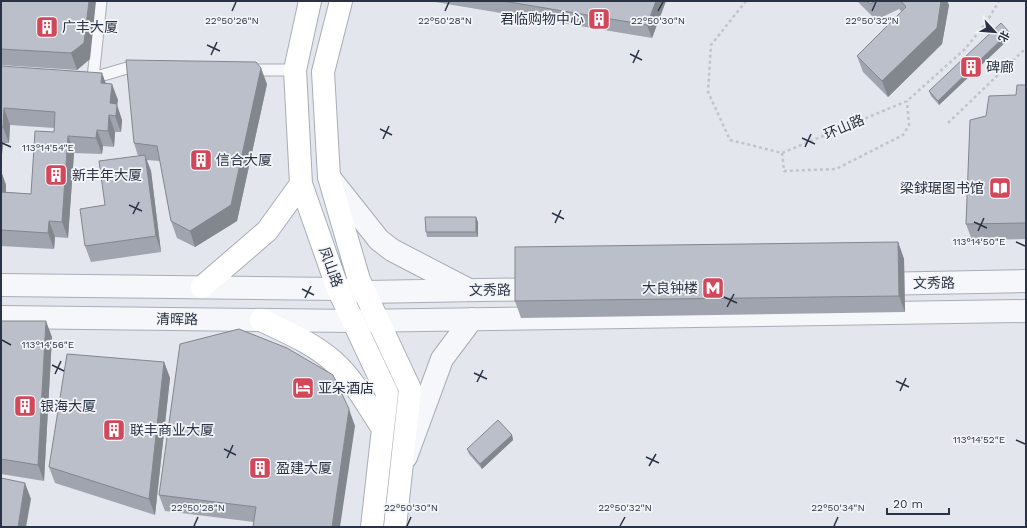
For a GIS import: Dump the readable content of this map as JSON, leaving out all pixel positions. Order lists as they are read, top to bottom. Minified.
{"streets":{"main road":["凤山路"],"street":["文秀路","清晖路"],"path":["环山路"]},"crossings":[["凤山路","文秀路"],["凤山路","清晖路"],["文秀路","清晖路"]],"places":{"building":["君临购物中心","广丰大厦","碑廊","信合大厦","新丰年大厦","银海大厦","联丰商业大厦","盈建大厦"],"library":["梁銶琚图书馆"],"metro station":["大良钟楼"],"hotel":["亚朵酒店"]},"scale_bar":"20 m","north":"bottom right","coordinates":["22°50'26\"N","22°50'28\"N","22°50'30\"N","22°50'32\"N","113°14'54\"E","113°14'50\"E","113°14'56\"E","113°14'52\"E","22°50'34\"N"]}
